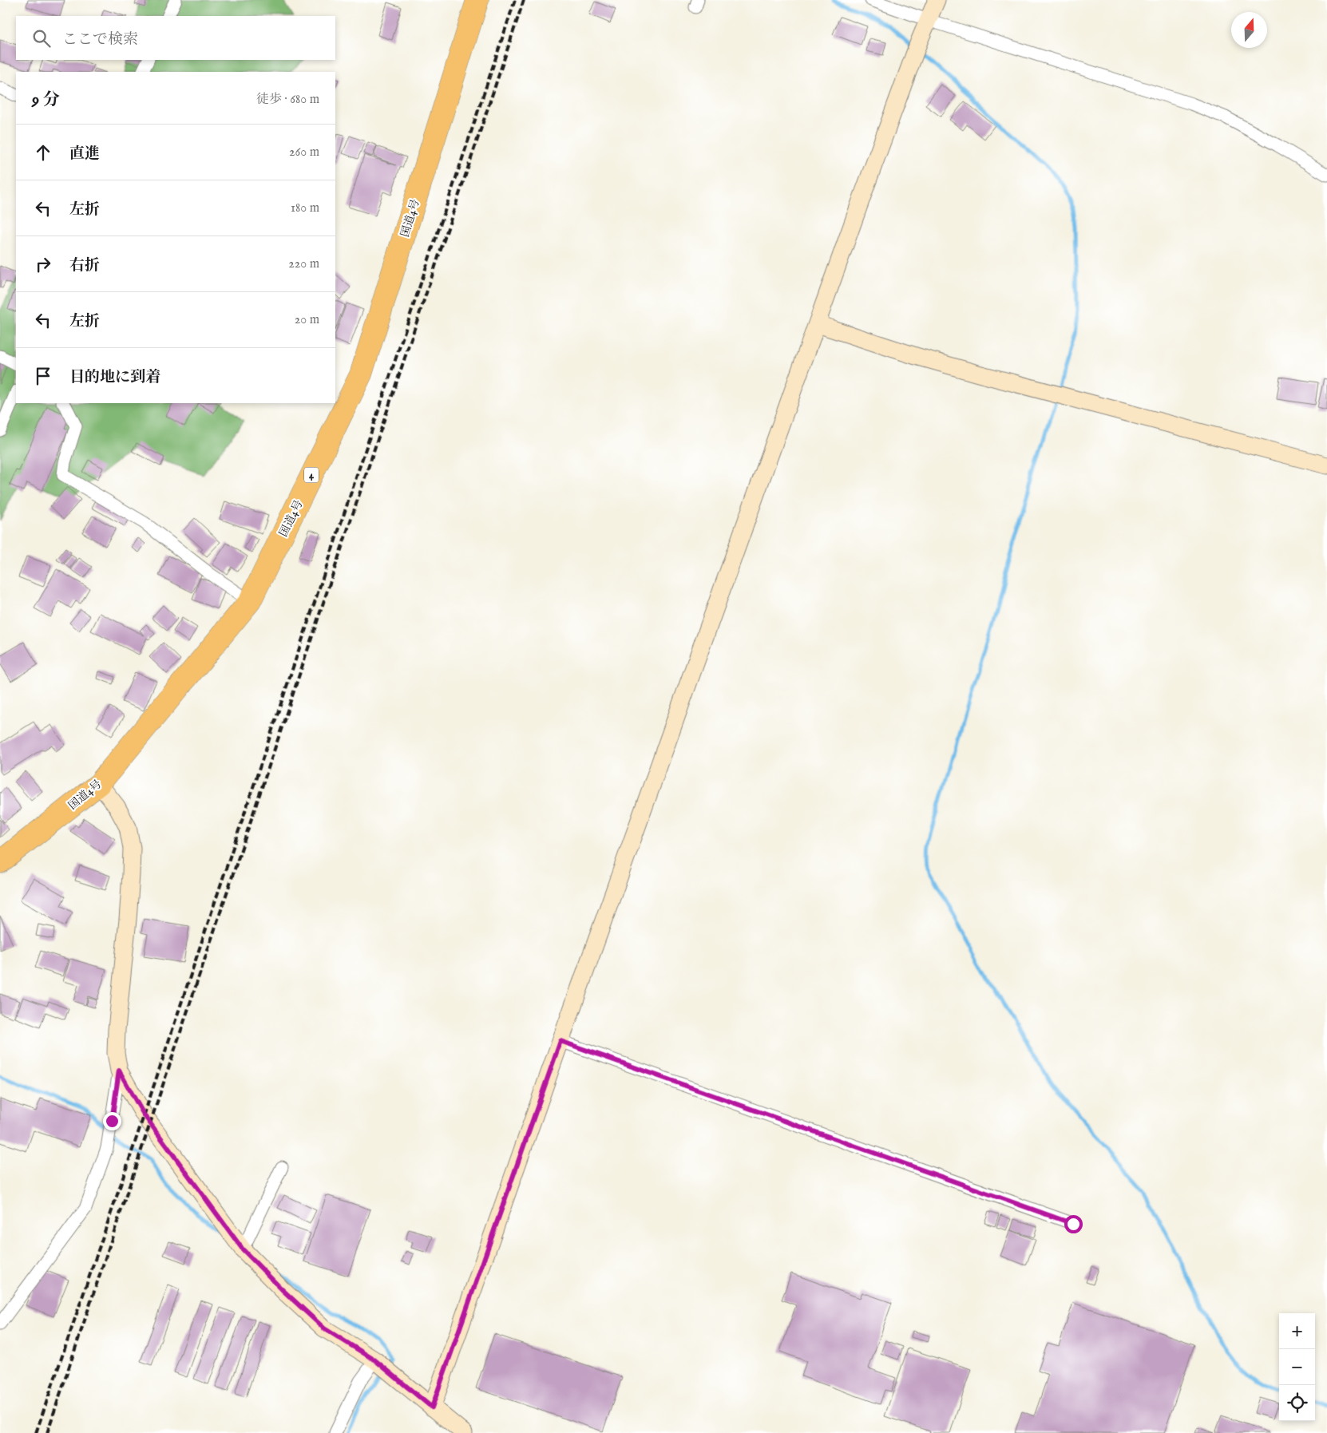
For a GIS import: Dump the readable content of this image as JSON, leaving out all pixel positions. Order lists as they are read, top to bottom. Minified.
{"streets":{"highway":["国道4号","4"]},"north":"top","page":{"search":"ここで検索","heading":["9 分","徒歩 · 680 m"],"list":[["直進","260 m"],["左折","180 m"],["右折","220 m"],["左折","20 m"],"目的地に到着"],"map_buttons":["+","−"]}}
